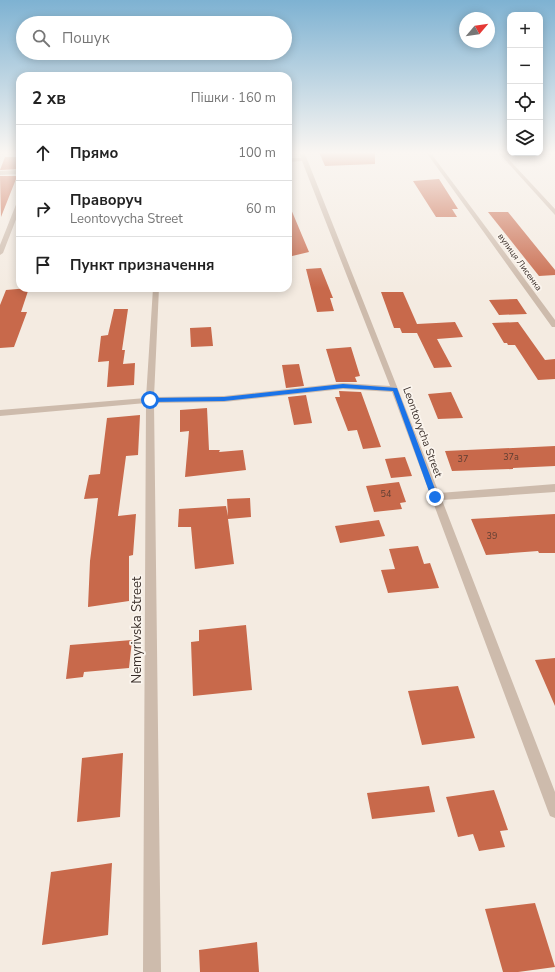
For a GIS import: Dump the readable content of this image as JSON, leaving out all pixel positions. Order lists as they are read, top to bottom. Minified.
{"streets":{"street":["вулиця Лисенка","Leontovycha Street","Nemyrivska Street"]},"house_numbers":["37а","37","54","39"],"north":"top right","page":{"map_buttons":["+","−"],"search":"Пошук","heading":["2 хв","Пішки · 160 m"],"list":[["Прямо","100 m"],["Праворуч","Leontovycha Street","60 m"],"Пункт призначення"]}}
